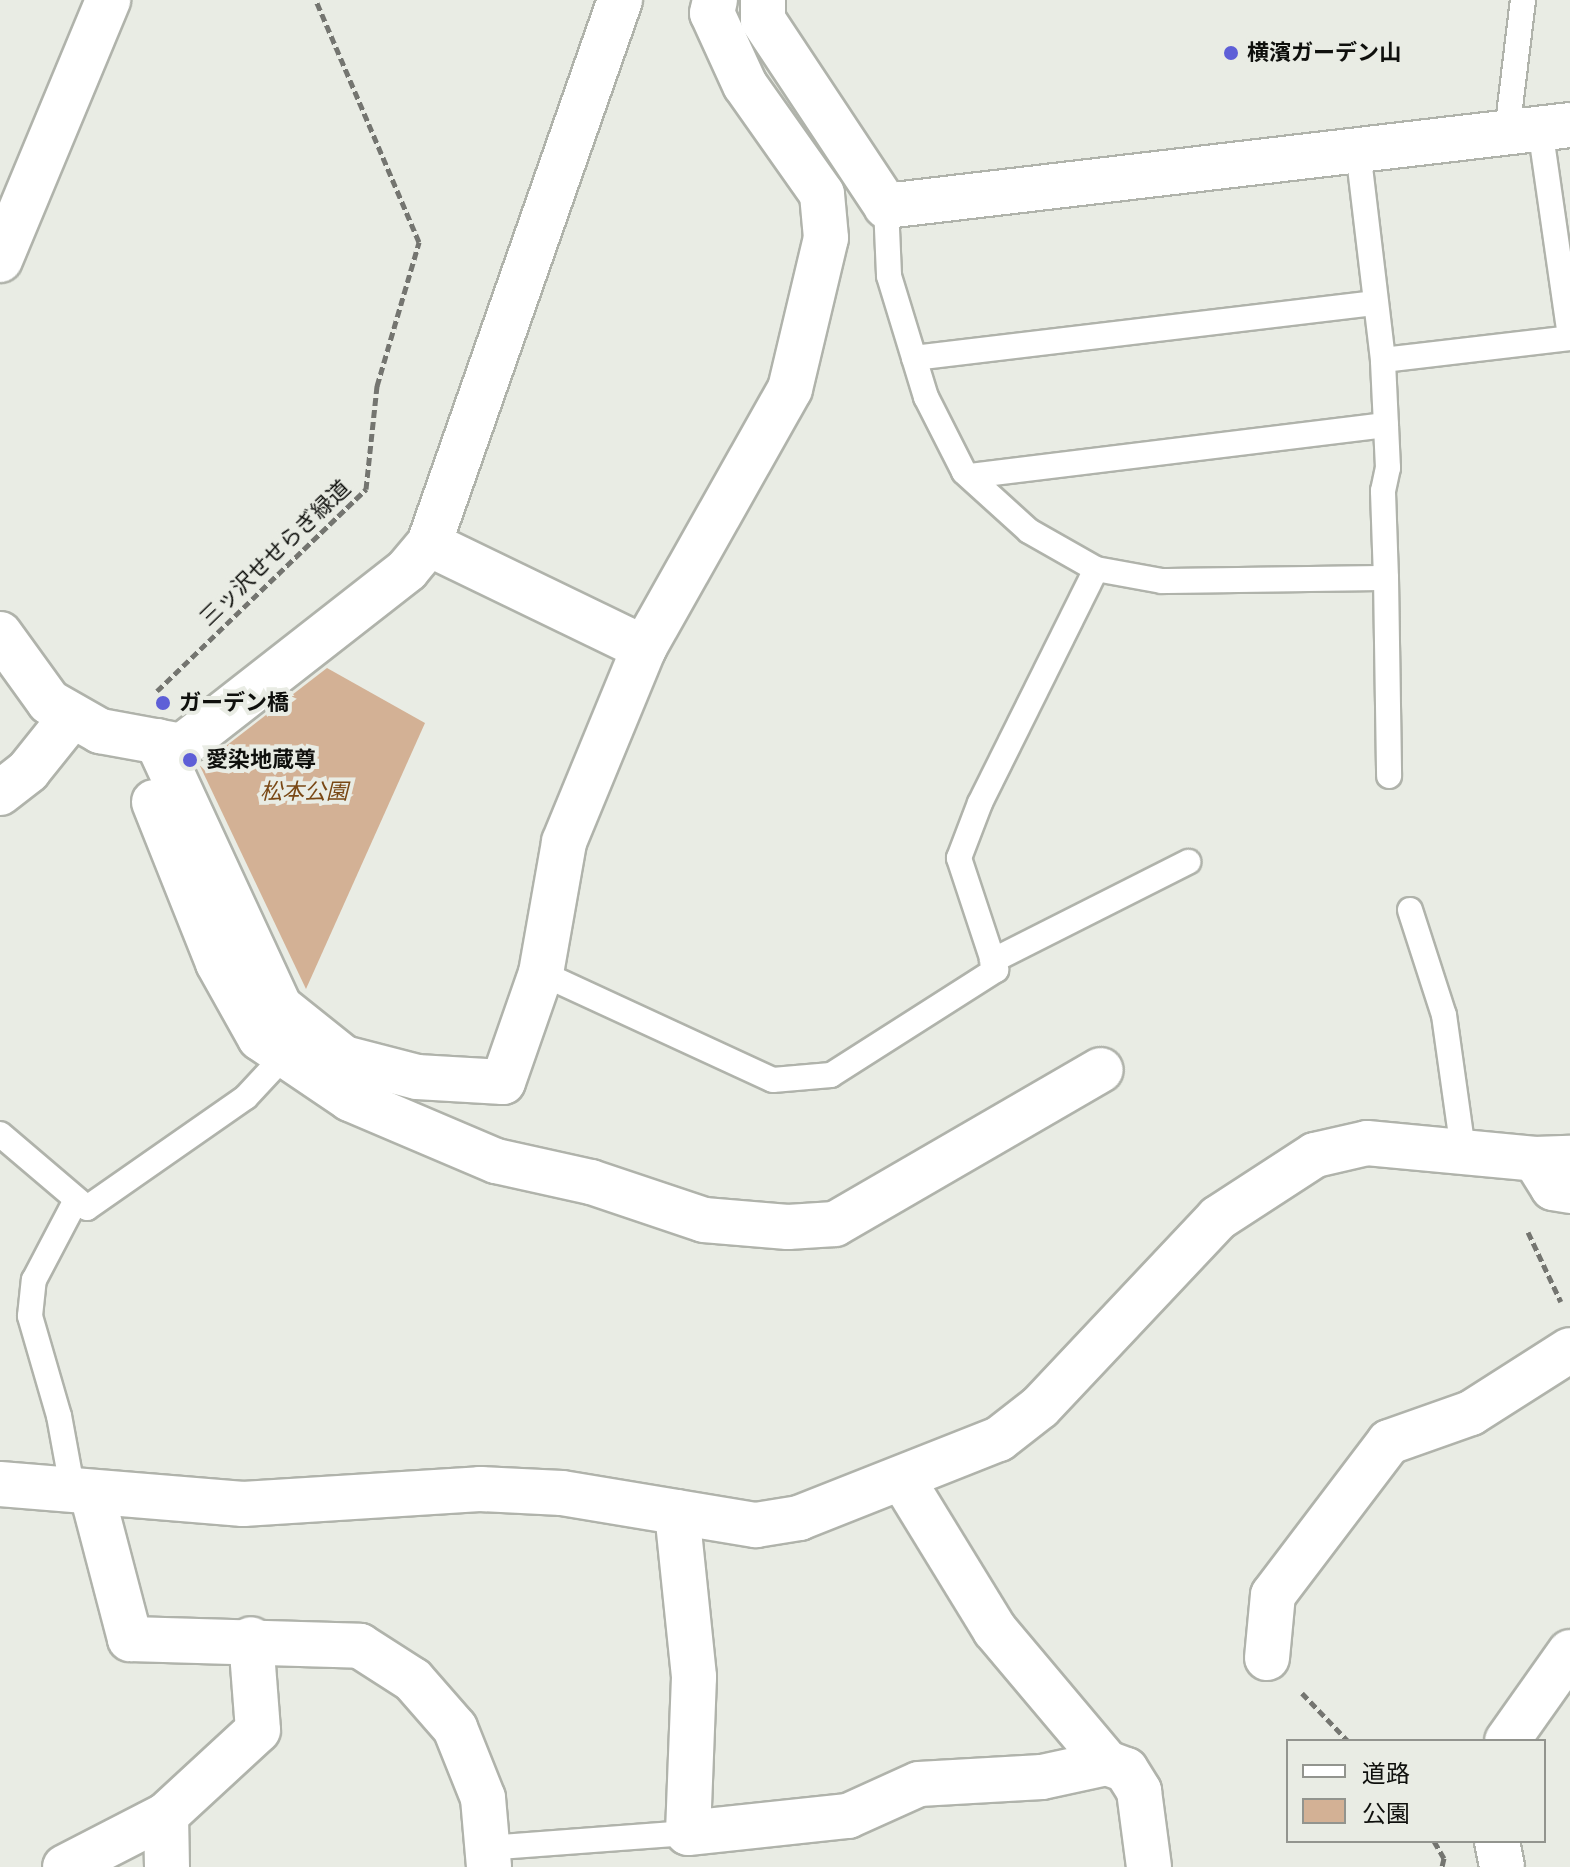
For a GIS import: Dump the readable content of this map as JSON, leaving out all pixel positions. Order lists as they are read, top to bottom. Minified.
{"streets":{"path":["三ッ沢せせらぎ緑道"]},"parks":["松本公園"],"places":["横濱ガーデン山","ガーデン橋","愛染地蔵尊"],"legend":["道路","公園"]}
